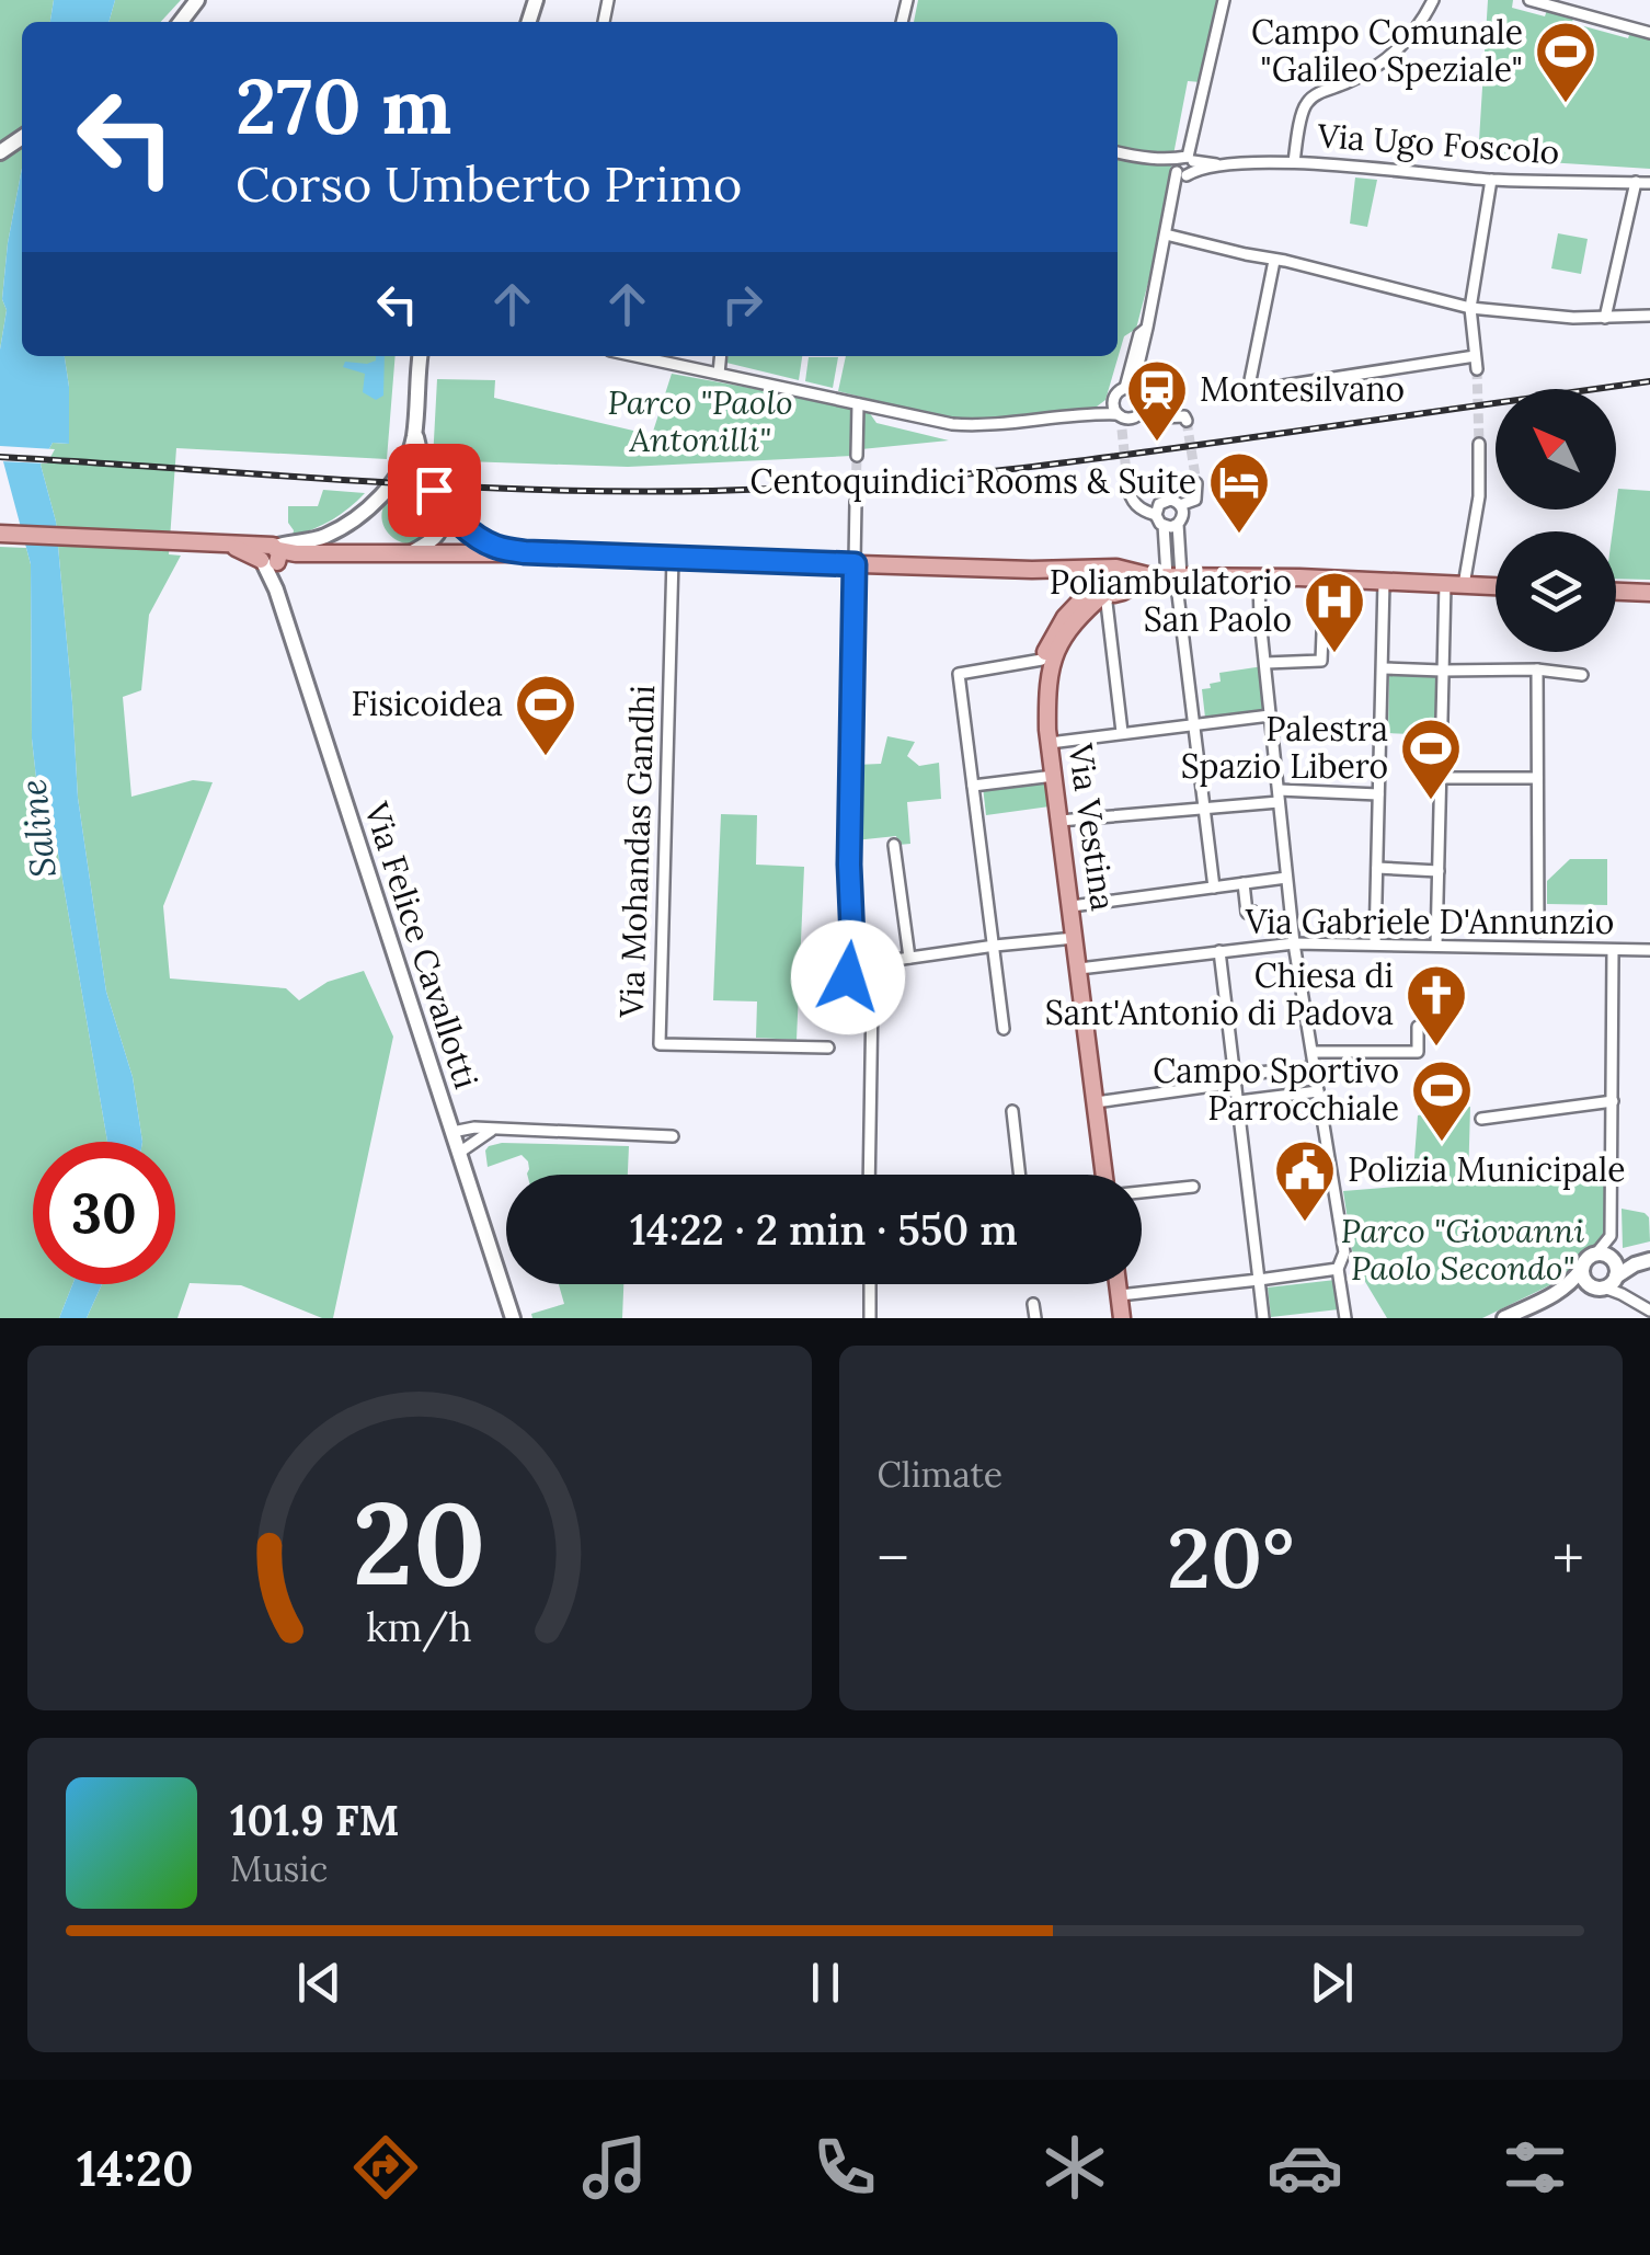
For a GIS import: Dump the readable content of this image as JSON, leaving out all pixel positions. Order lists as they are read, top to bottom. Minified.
{"streets":{"main road":["Via Vestina"],"street":["Via Ugo Foscolo","Via Mohandas Gandhi","Via Gabriele D'Annunzio","Via Felice Cavallotti"]},"crossings":[["Via Vestina","Via Gabriele D'Annunzio"]],"water":["Saline"],"parks":["Parco \"Paolo Antonilli\"","Parco \"Giovanni Paolo Secondo\""],"places":{"sports":["Campo Comunale \"Galileo Speziale\"","Fisicoidea","Palestra Spazio Libero","Campo Sportivo Parrocchiale"],"station":["Montesilvano"],"hotel":["Centoquindici Rooms & Suite"],"hospital":["Poliambulatorio San Paolo"],"church":["Chiesa di Sant'Antonio di Padova"],"public building":["Polizia Municipale"]},"north":"top left","page":{"turn":["270 m","Corso Umberto Primo"],"limit":"30","trip":"14:22 · 2 min · 550 m","tile":"Climate","heat":["−","20°","+"],"song":["101.9 FM","Music"],"tabs":"14:20","gauge":["20","km/h"]}}
